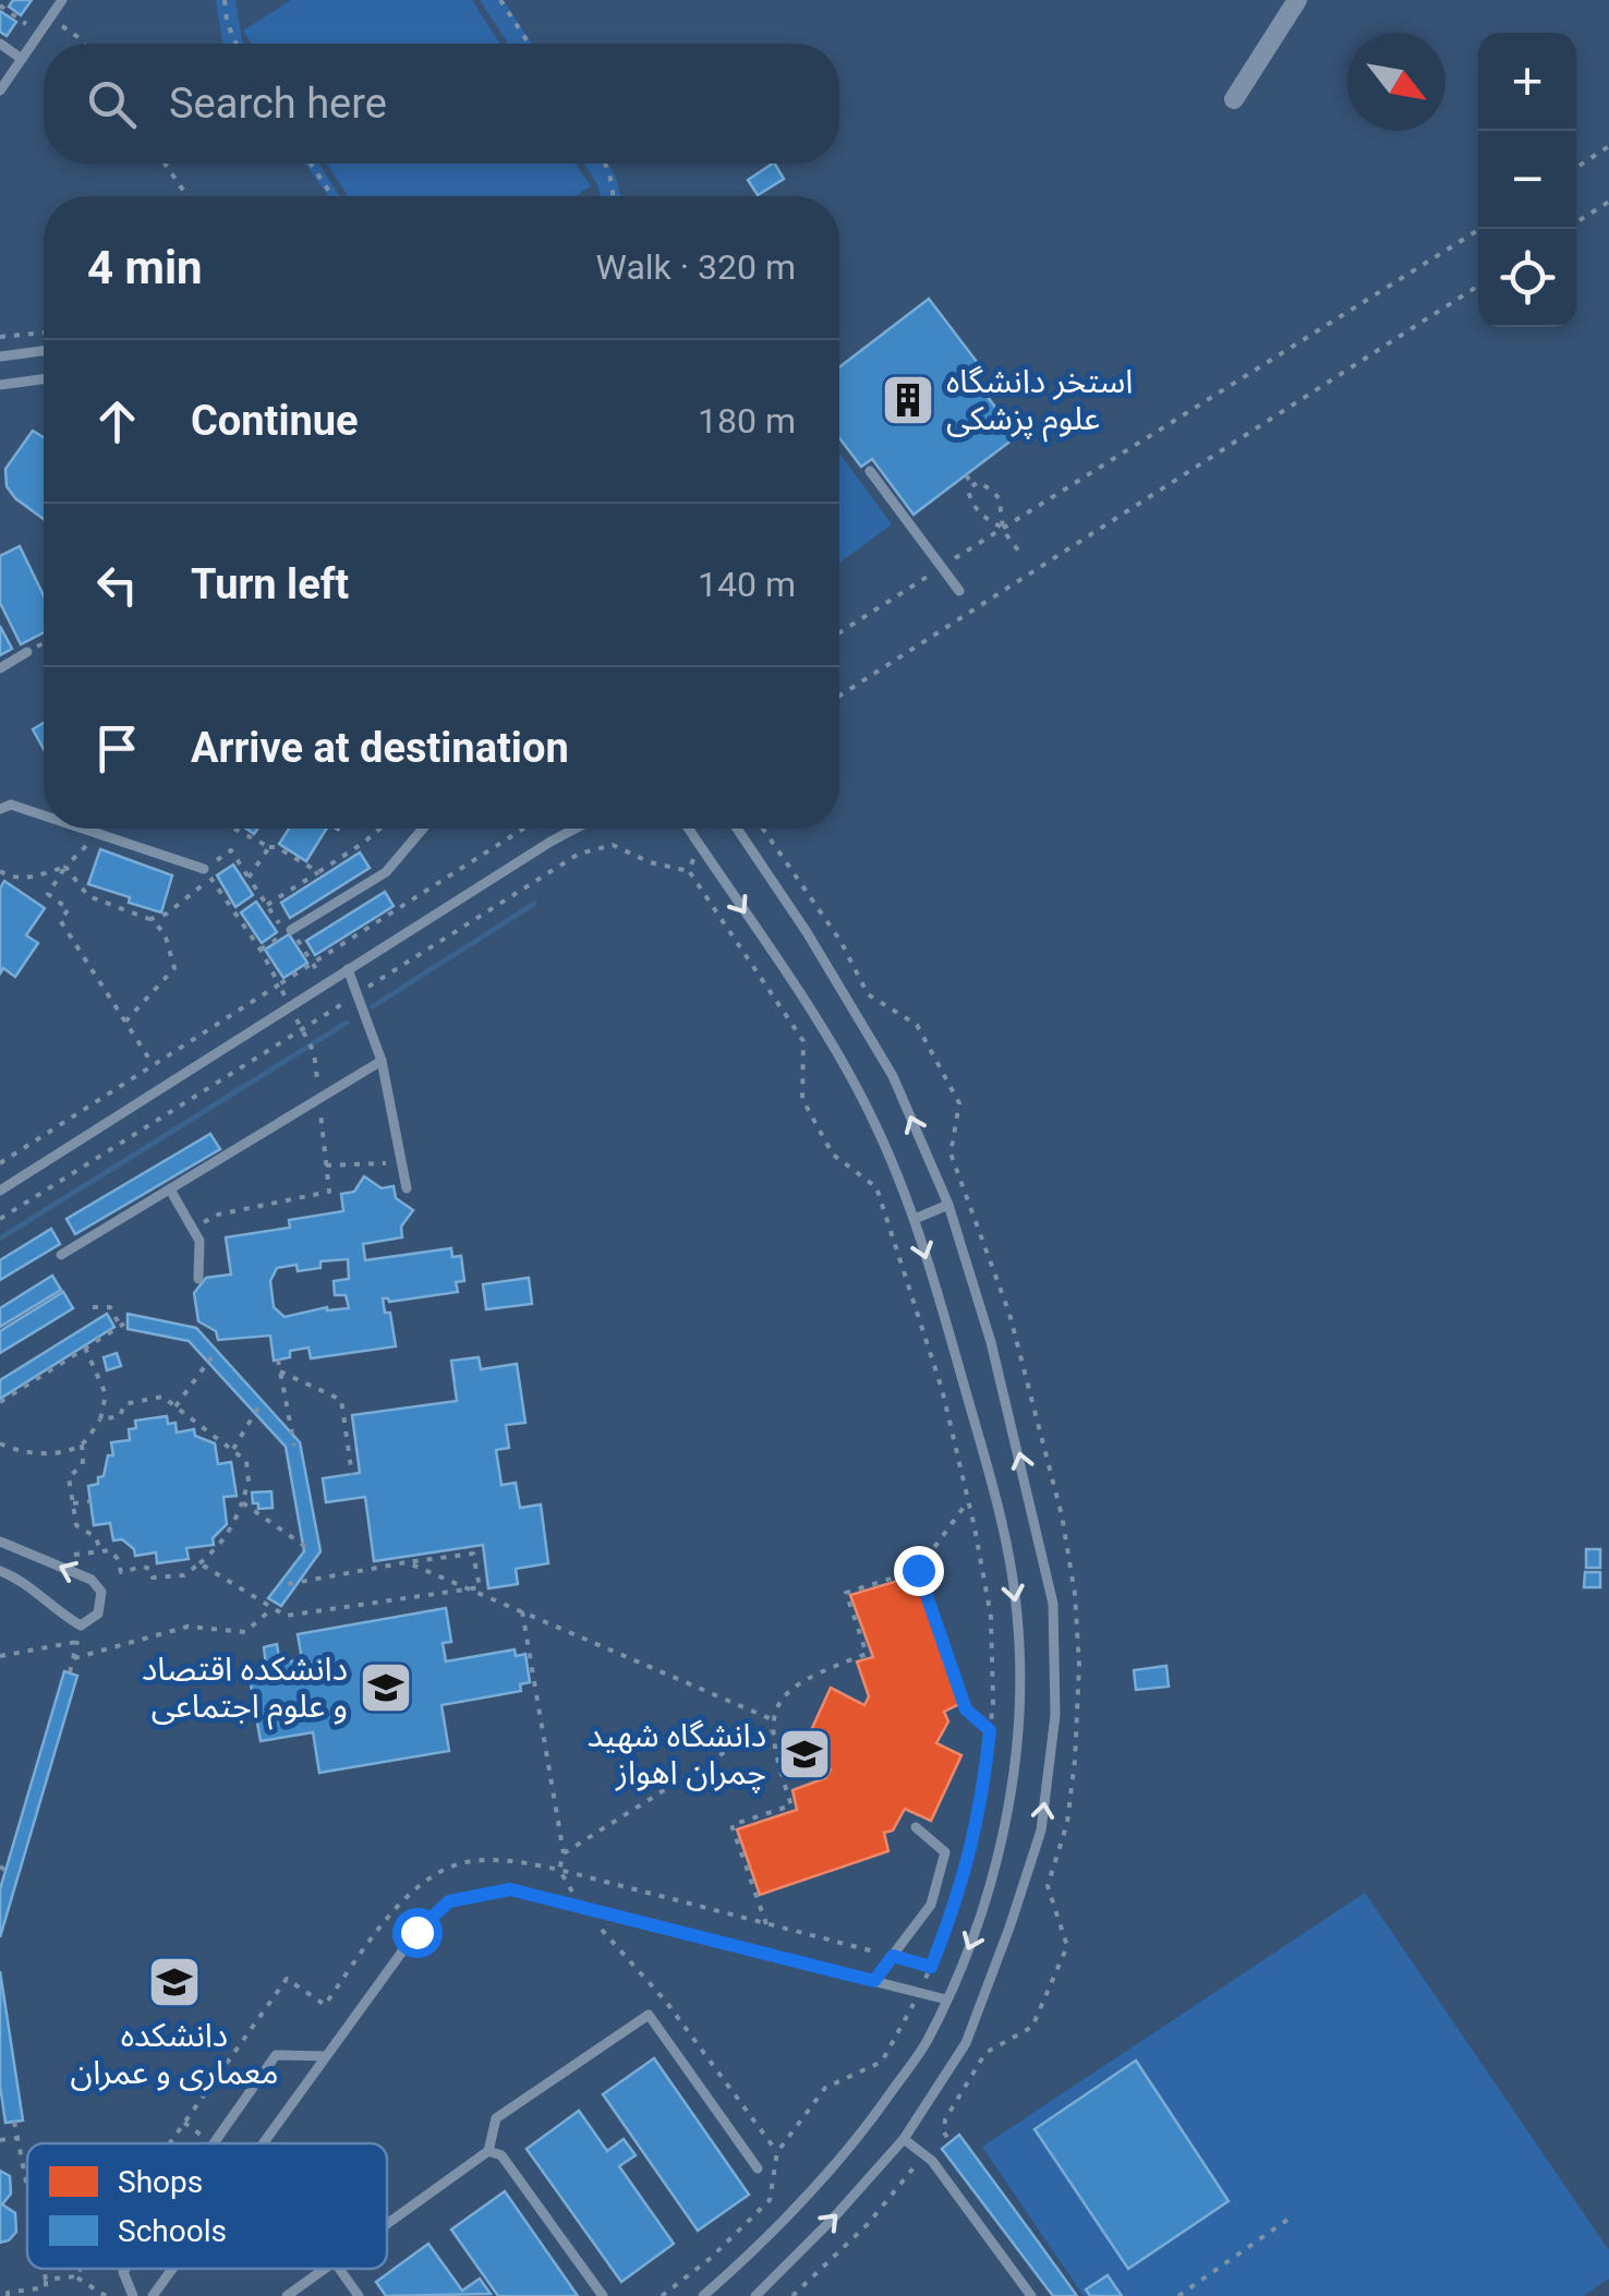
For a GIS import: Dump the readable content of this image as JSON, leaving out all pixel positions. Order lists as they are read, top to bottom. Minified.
{"places":{"building":["استخر دانشگاه علوم پزشکی"],"school or university":["دانشکده اقتصاد و علوم اجتماعی","دانشگاه شهید چمران اهواز","دانشکده معماری و عمران"]},"legend":["Shops","Schools"],"north":"bottom right","page":{"map_buttons":["+","−"],"search":"Search here","heading":["4 min","Walk · 320 m"],"list":[["Continue","180 m"],["Turn left","140 m"],"Arrive at destination"]}}
